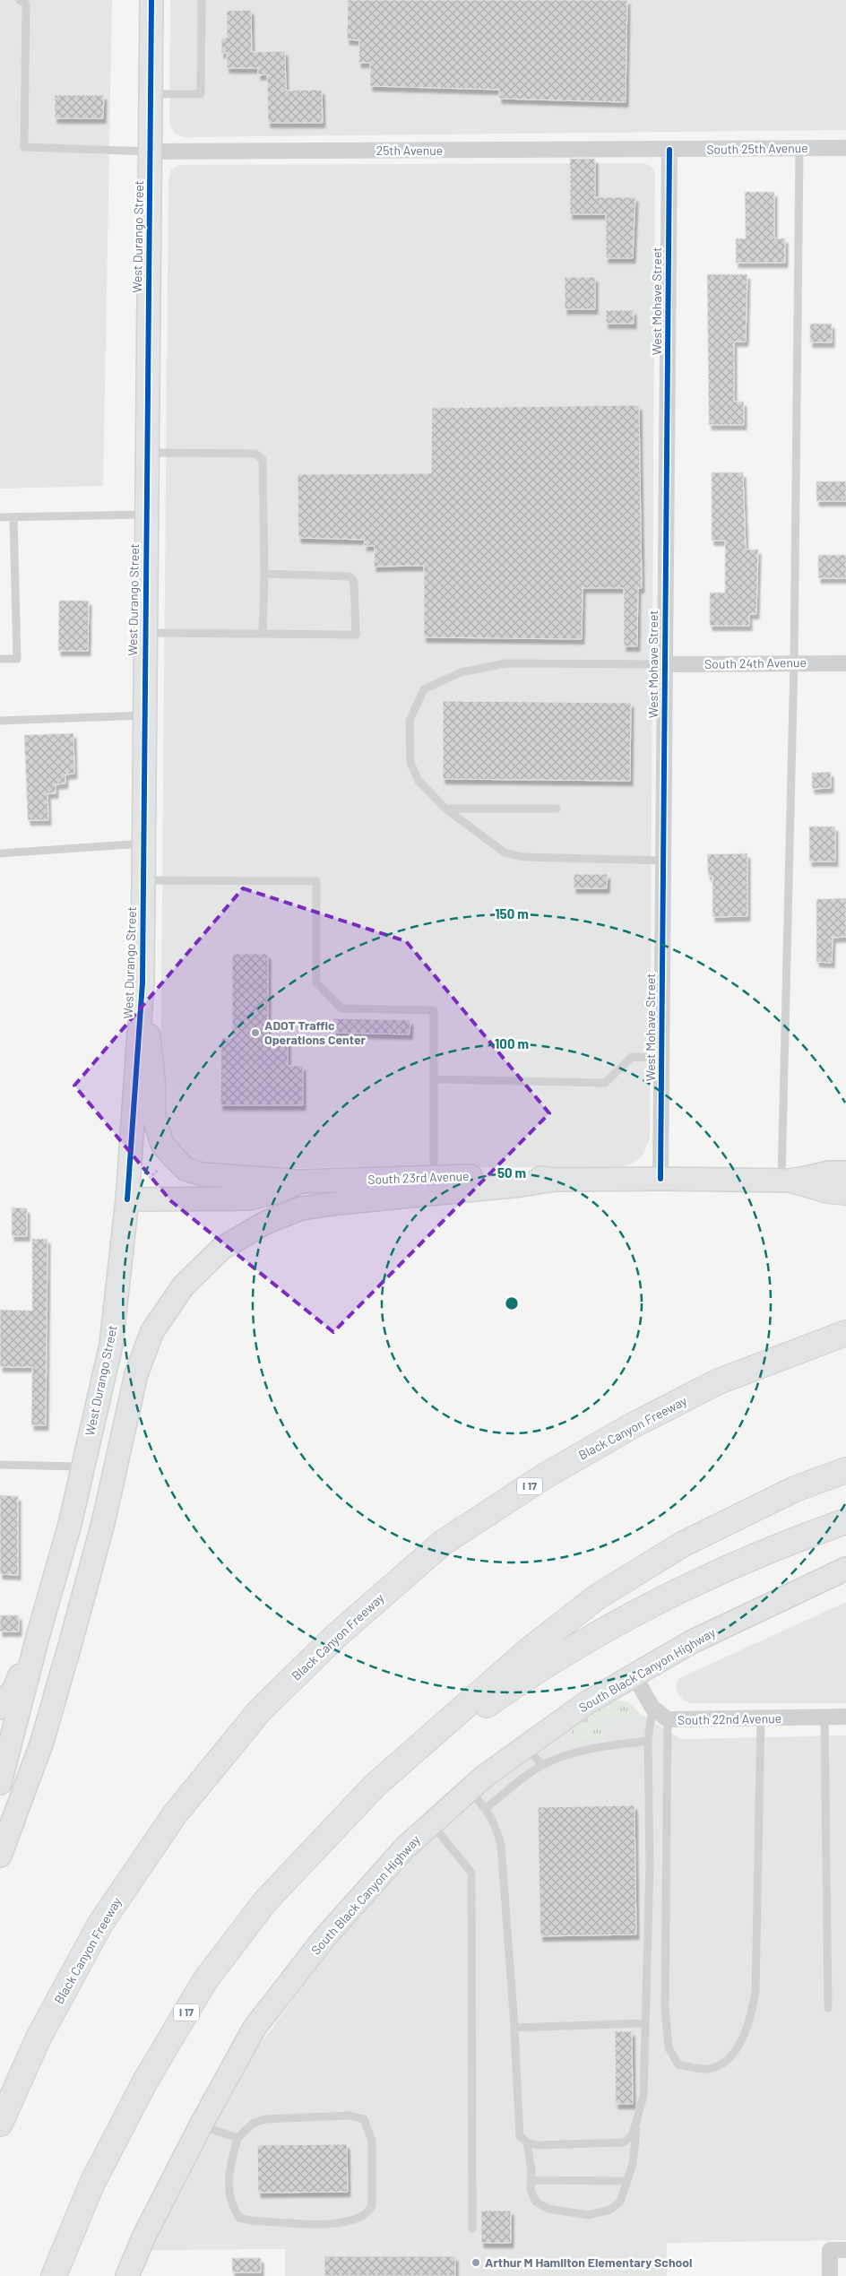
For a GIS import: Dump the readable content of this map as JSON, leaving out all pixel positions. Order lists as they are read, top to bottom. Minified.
{"streets":{"highway":["Black Canyon Freeway","I 17"],"main road":["West Durango Street","South 23rd Avenue","South Black Canyon Highway"],"street":["South 25th Avenue","25th Avenue","West Mohave Street","South 24th Avenue","South 22nd Avenue"]},"crossings":[["South 25th Avenue","25th Avenue"],["South 25th Avenue","West Mohave Street"],["25th Avenue","West Durango Street"],["25th Avenue","West Mohave Street"],["West Durango Street","South 23rd Avenue"],["West Mohave Street","South 24th Avenue"],["West Mohave Street","South 23rd Avenue"],["South Black Canyon Highway","South 22nd Avenue"]],"places":["ADOT Traffic Operations Center","Arthur M Hamilton Elementary School"],"rings":["150 m","100 m","50 m"]}
